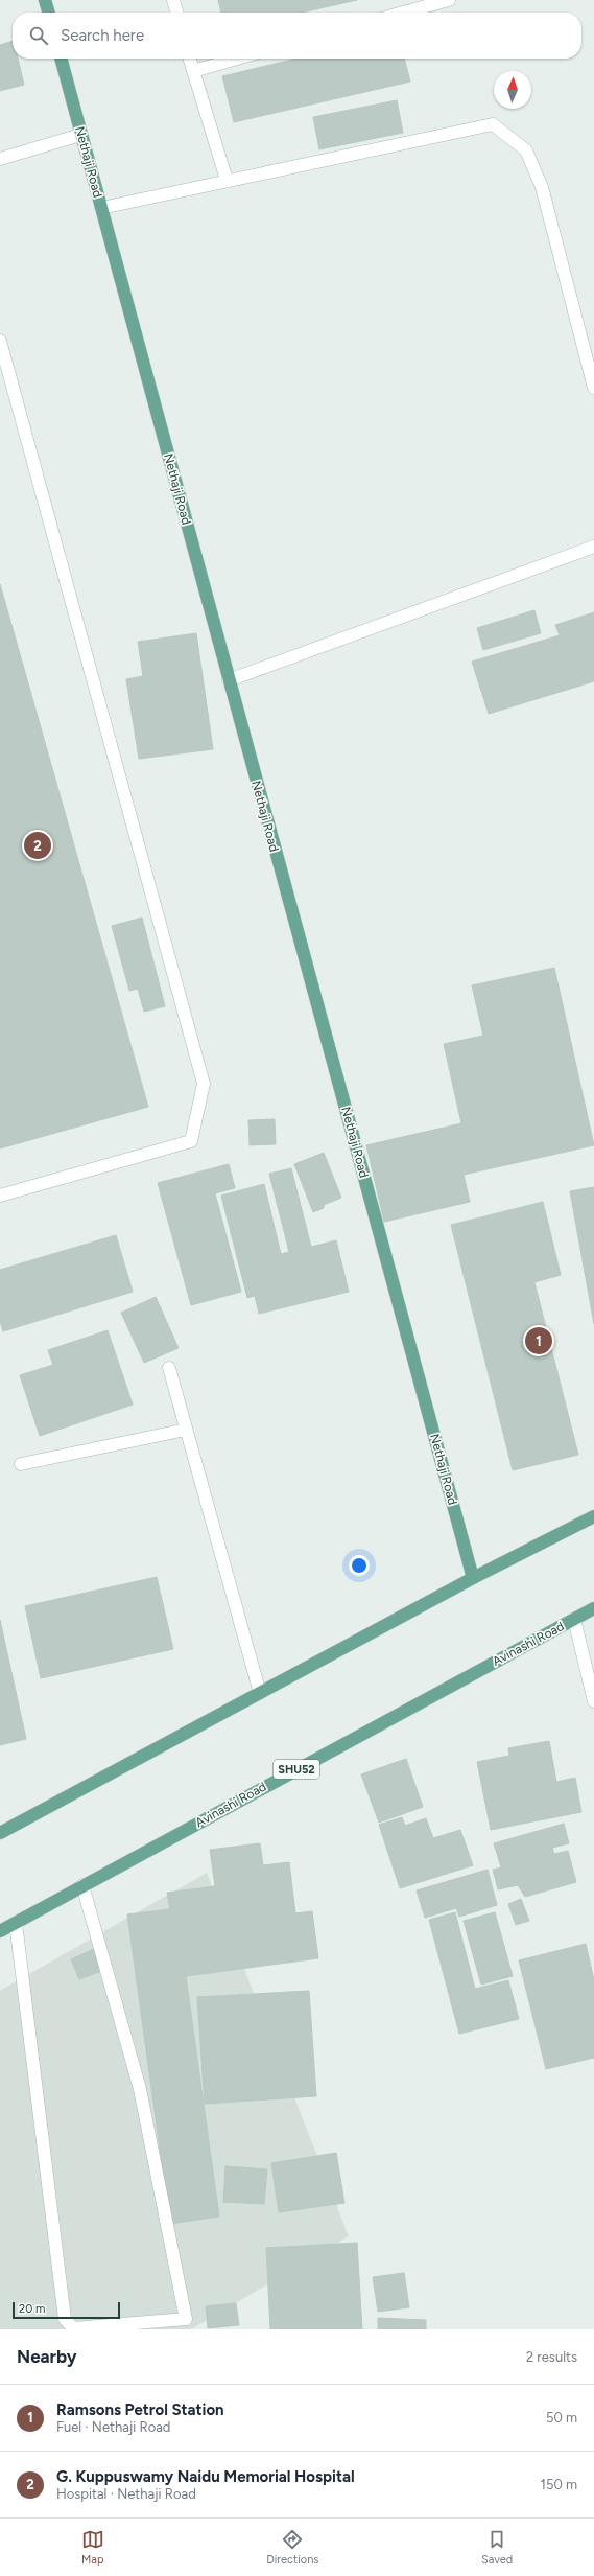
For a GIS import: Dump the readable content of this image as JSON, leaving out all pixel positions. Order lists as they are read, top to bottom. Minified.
{"streets":{"main road":["Nethaji Road","Avinashi Road","SHU52"]},"scale_bar":"20 m","north":"top","page":{"search":"Search here","pins":["2","1"],"scale":"20 m","heading":["Nearby","2 results"],"list":[{"mark":"1","name":"Ramsons Petrol Station","note":"Fuel · Nethaji Road","value":"50 m"},{"mark":"2","name":"G. Kuppuswamy Naidu Memorial Hospital","note":"Hospital · Nethaji Road","value":"150 m"}],"nav":["Map","Directions","Saved"]}}
